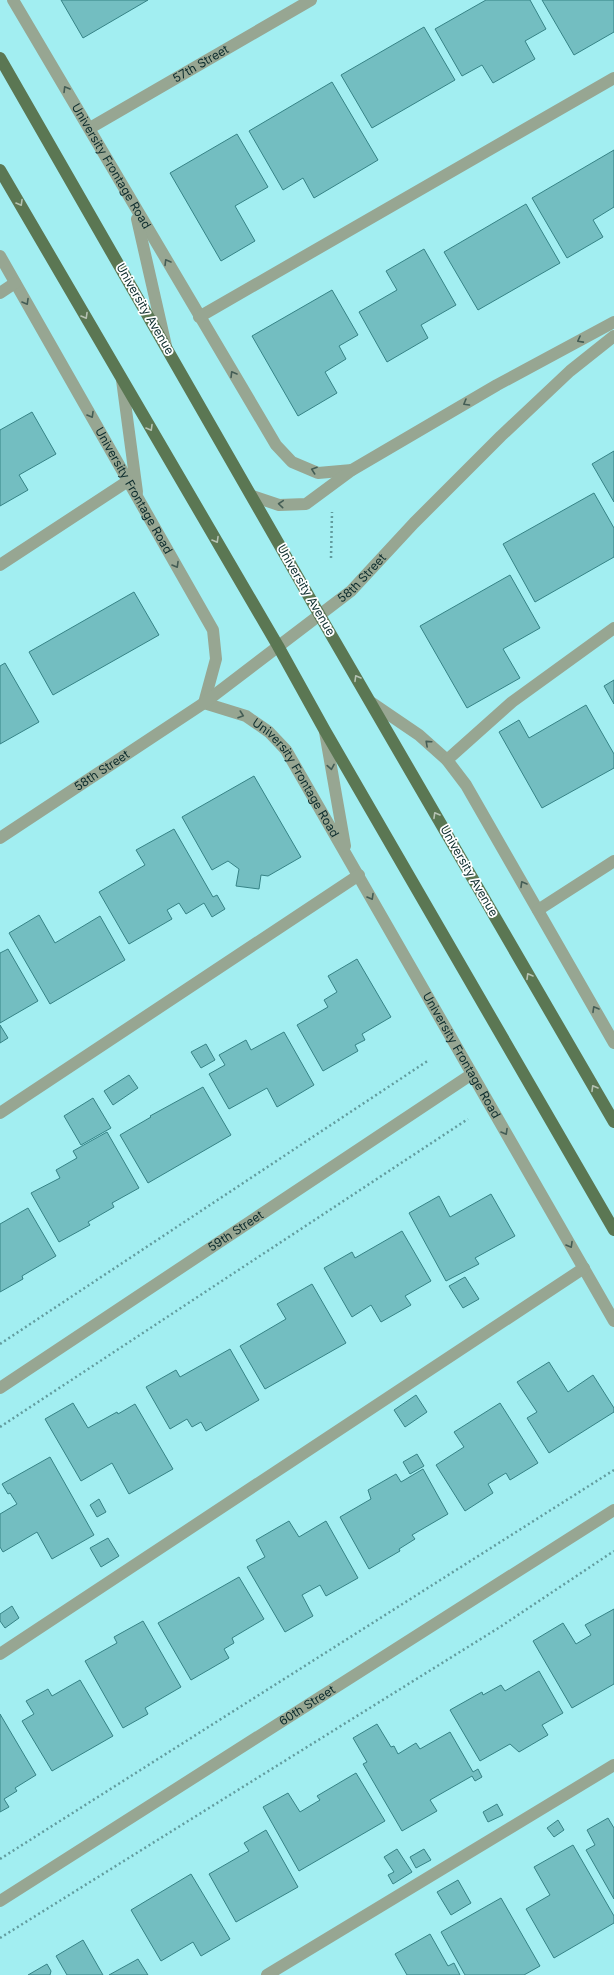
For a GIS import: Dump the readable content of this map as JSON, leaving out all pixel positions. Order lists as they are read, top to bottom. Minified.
{"streets":{"main road":["University Avenue"],"street":["57th Street","University Frontage Road","58th Street","59th Street","60th Street"]},"crossings":[["57th Street","University Frontage Road"],["University Frontage Road","58th Street"],["University Frontage Road","59th Street"],["University Avenue","58th Street"]]}
